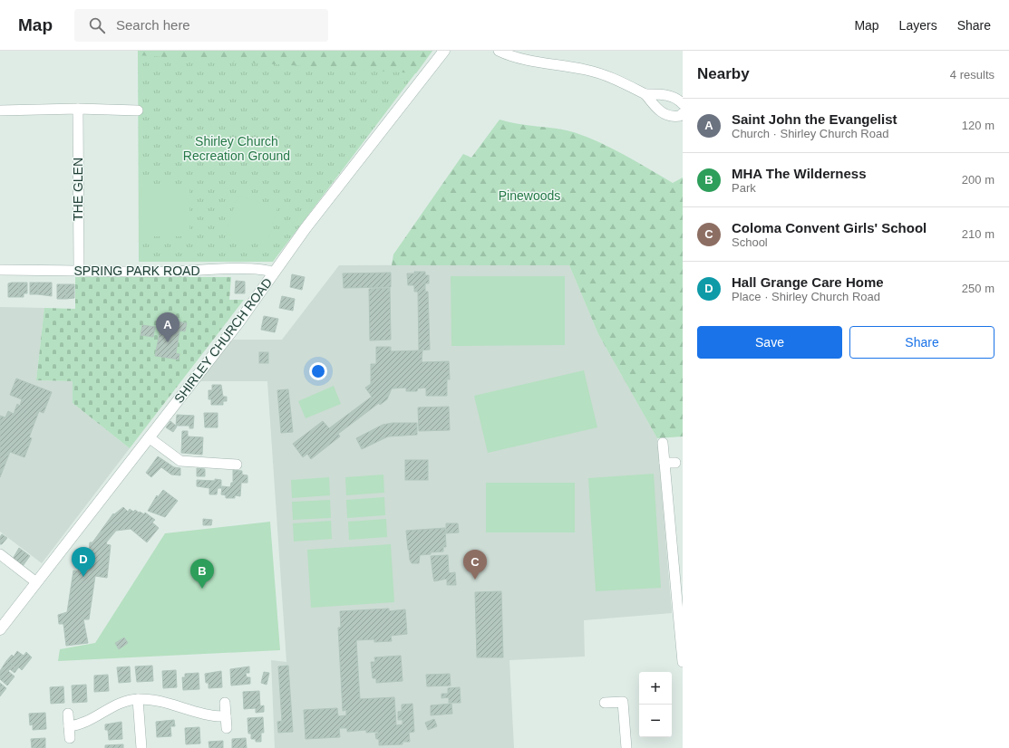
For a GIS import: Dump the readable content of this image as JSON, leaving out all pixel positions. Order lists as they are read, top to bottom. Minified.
{"streets":{"street":["THE GLEN","SPRING PARK ROAD","SHIRLEY CHURCH ROAD"]},"crossings":[["THE GLEN","SPRING PARK ROAD"],["SPRING PARK ROAD","SHIRLEY CHURCH ROAD"]],"parks":["Shirley Church Recreation Ground","Pinewoods"],"page":{"header":"Map","search":"Search here","nav":["Map","Layers","Share"],"heading":["Nearby","4 results"],"list":[{"mark":"A","name":"Saint John the Evangelist","note":"Church · Shirley Church Road","value":"120 m"},{"mark":"B","name":"MHA The Wilderness","note":"Park","value":"200 m"},{"mark":"C","name":"Coloma Convent Girls' School","note":"School","value":"210 m"},{"mark":"D","name":"Hall Grange Care Home","note":"Place · Shirley Church Road","value":"250 m"}],"pins":["A","D","C","B"],"buttons":["Save","Share"],"map_buttons":["+","−"]}}
